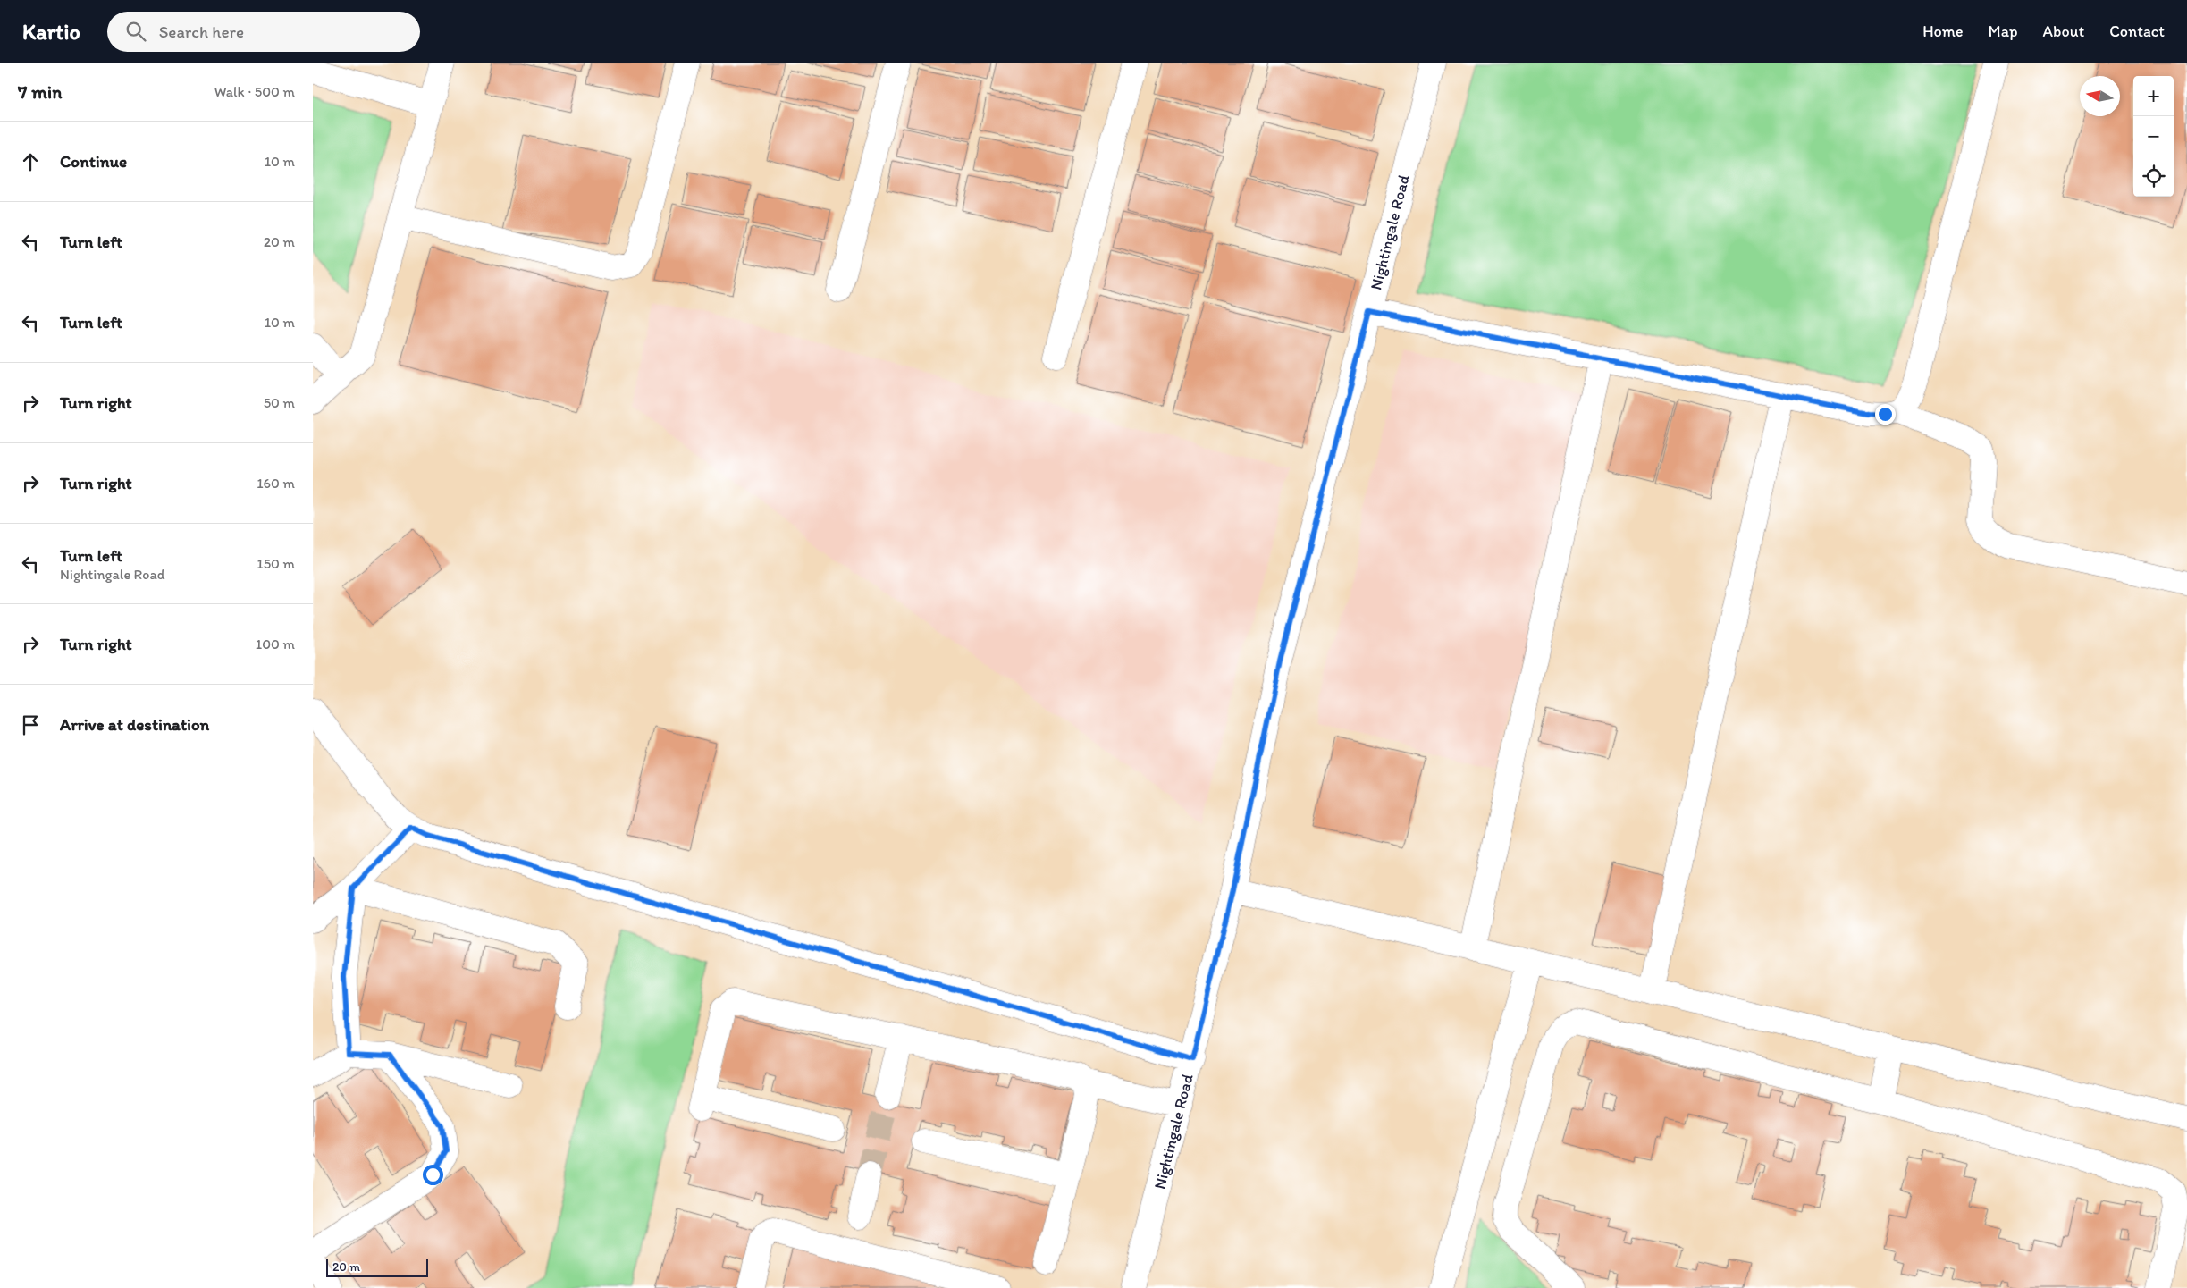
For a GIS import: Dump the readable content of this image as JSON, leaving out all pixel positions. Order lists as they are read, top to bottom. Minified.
{"streets":{"street":["Nightingale Road"]},"scale_bar":"20 m","north":"left","page":{"header":"Kartio","search":"Search here","nav":["Home","Map","About","Contact"],"heading":["7 min","Walk · 500 m"],"map_buttons":["+","−"],"list":[["Continue","10 m"],["Turn left","20 m"],["Turn left","10 m"],["Turn right","50 m"],["Turn right","160 m"],["Turn left","Nightingale Road","150 m"],["Turn right","100 m"],"Arrive at destination"],"scale":"20 m"}}
